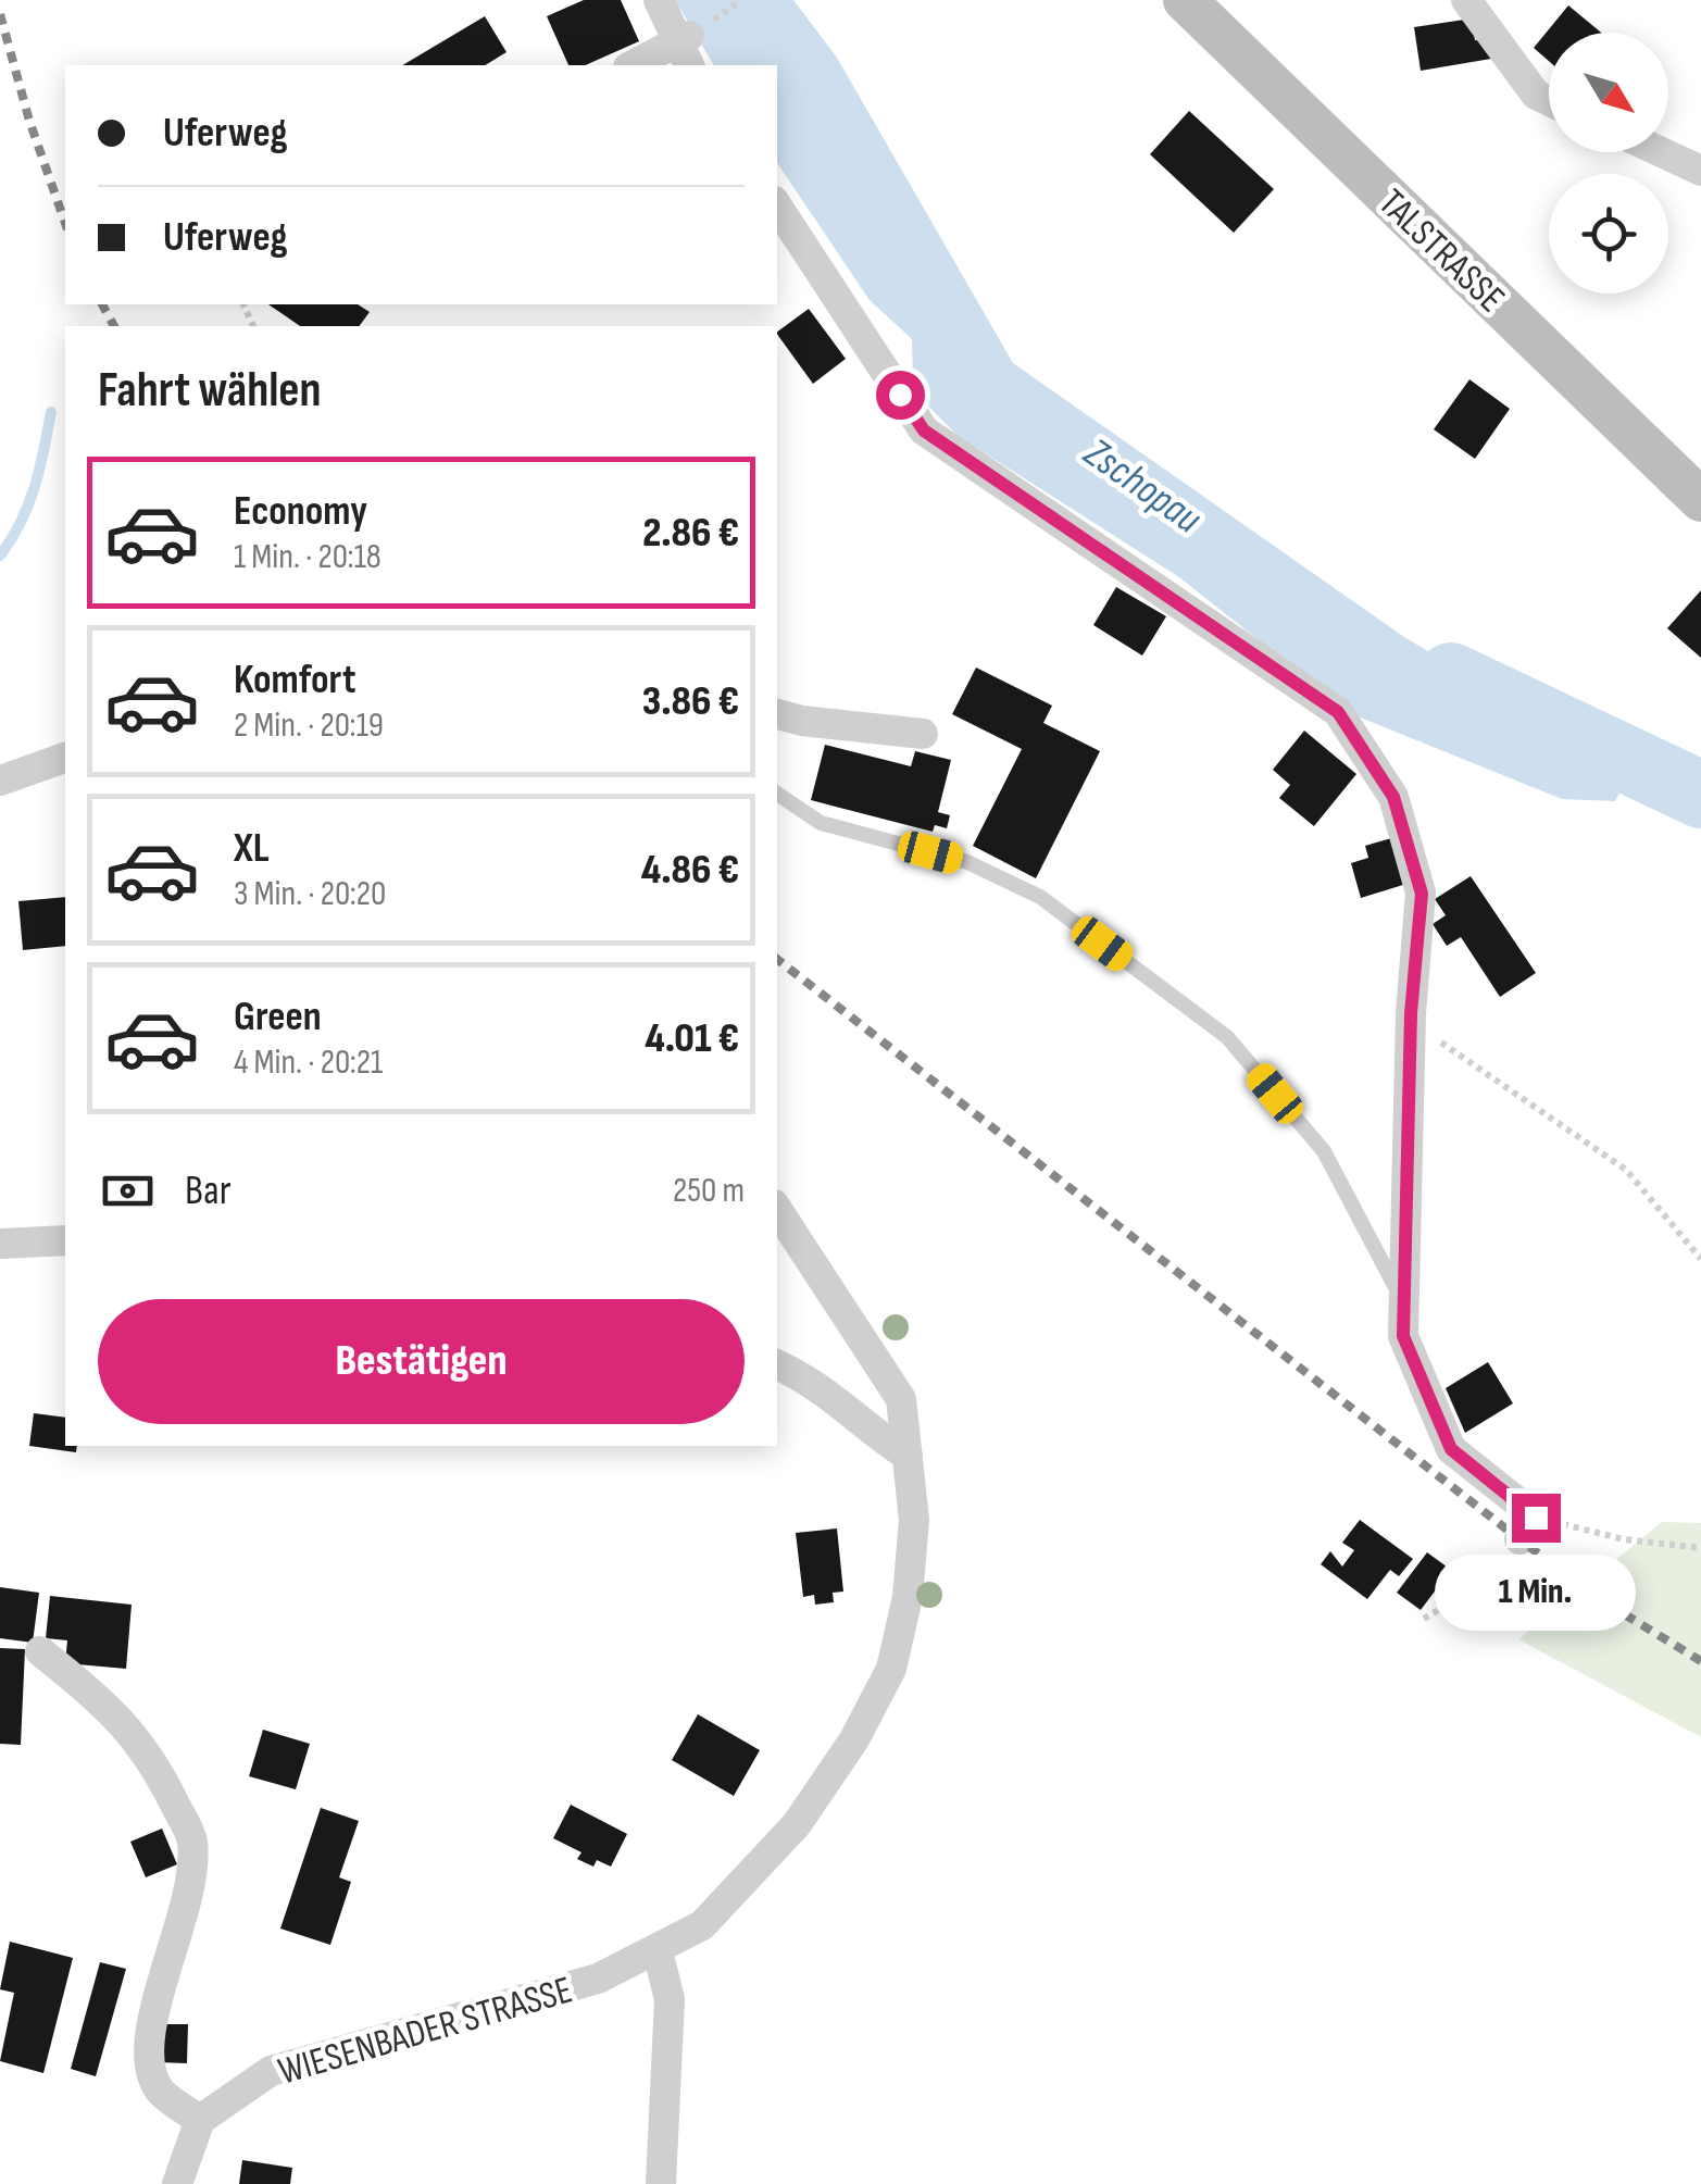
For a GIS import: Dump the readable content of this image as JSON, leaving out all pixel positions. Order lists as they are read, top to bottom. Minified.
{"streets":{"main road":["TALSTRASSE"],"street":["WIESENBADER STRASSE"]},"water":["Zschopau"],"north":"bottom right","page":{"banner":["Uferweg","Uferweg"],"heading":"Fahrt wählen","list":[{"name":"Economy","note":"1 Min. · 20:18","value":"2.86 €"},{"name":"Komfort","note":"2 Min. · 20:19","value":"3.86 €"},{"name":"XL","note":"3 Min. · 20:20","value":"4.86 €"},{"name":"Green","note":"4 Min. · 20:21","value":"4.01 €"}],"pay":["Bar","250 m"],"buttons":"Bestätigen","bubble":"1 Min."}}
